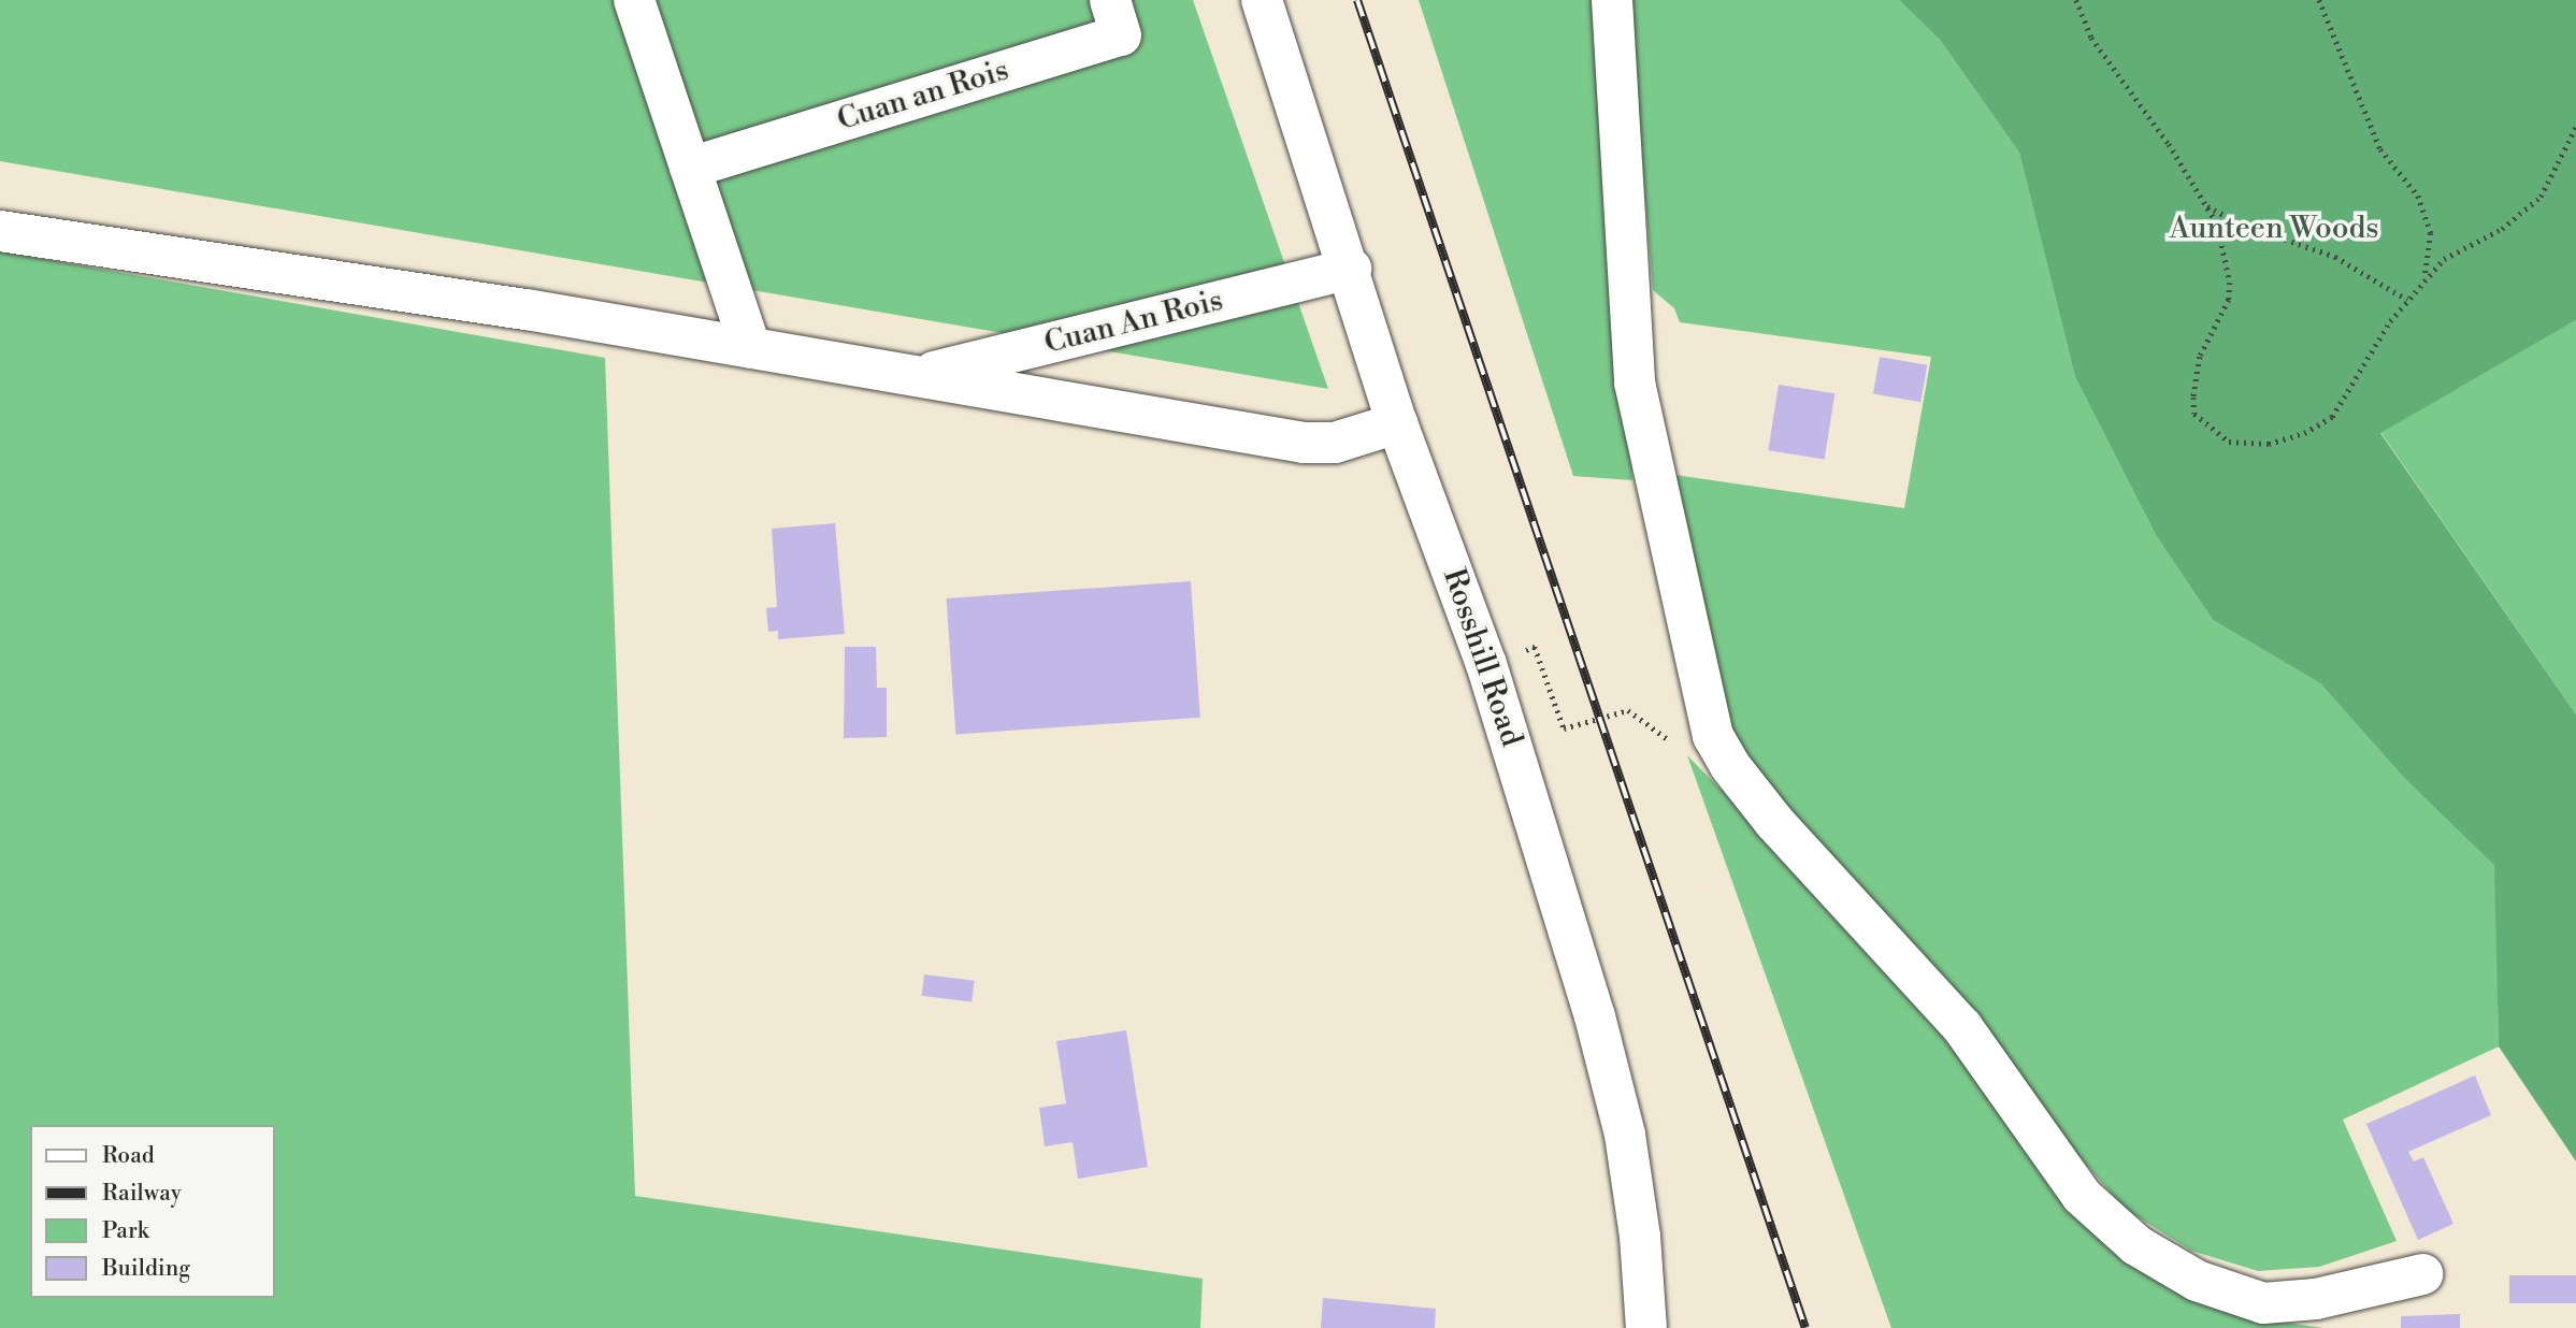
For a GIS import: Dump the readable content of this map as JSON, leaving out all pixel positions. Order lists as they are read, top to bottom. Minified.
{"streets":{"street":["Cuan an Rois","Cuan An Rois","Rosshill Road"]},"crossings":[["Cuan An Rois","Rosshill Road"]],"parks":["Aunteen Woods"],"legend":["Road","Railway","Park","Building"]}
